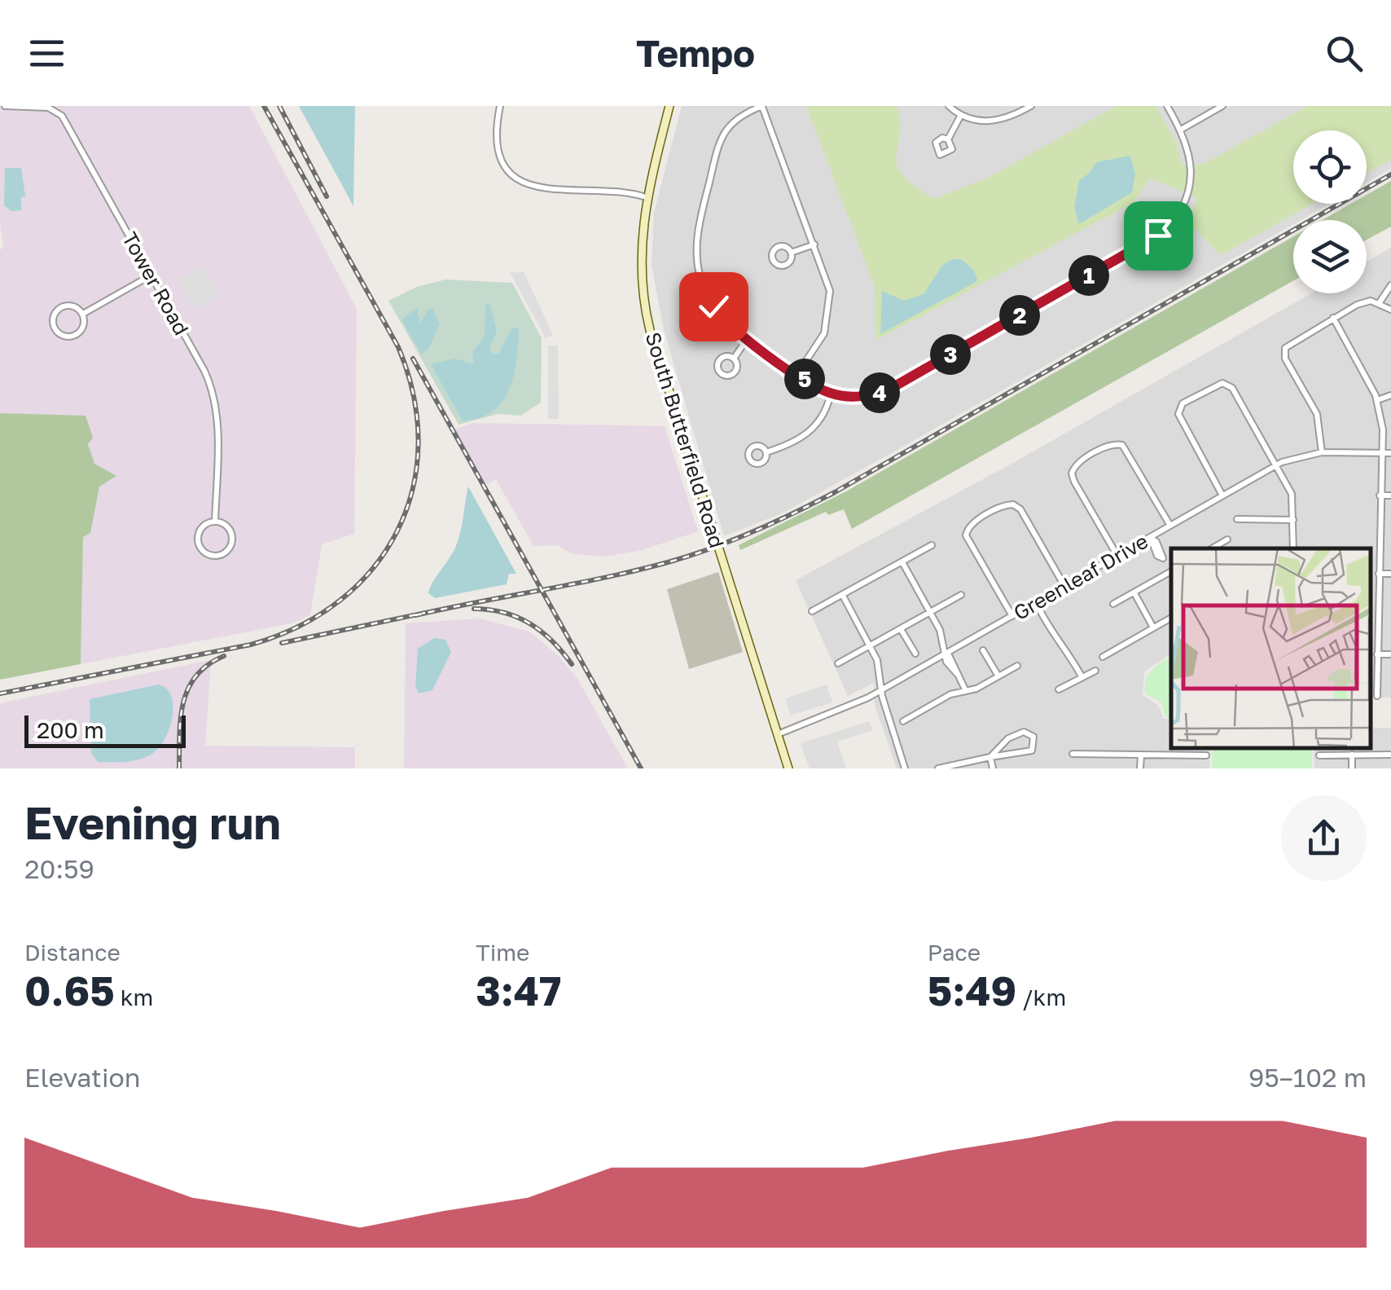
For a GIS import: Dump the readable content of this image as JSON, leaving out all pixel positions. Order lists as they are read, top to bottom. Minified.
{"streets":{"main road":["South Butterfield Road"],"street":["Tower Road","Greenleaf Drive"]},"crossings":[["South Butterfield Road","Greenleaf Drive"]],"scale_bar":"200 m","page":{"header":"Tempo","pins":["1","2","3","5","4"],"scale":"200 m","heading":["Evening run","20:59"],"stats":[["Distance","0.65 km"],["Time","3:47"],["Pace","5:49 /km"]],"chart":["Elevation","95–102 m"]}}
